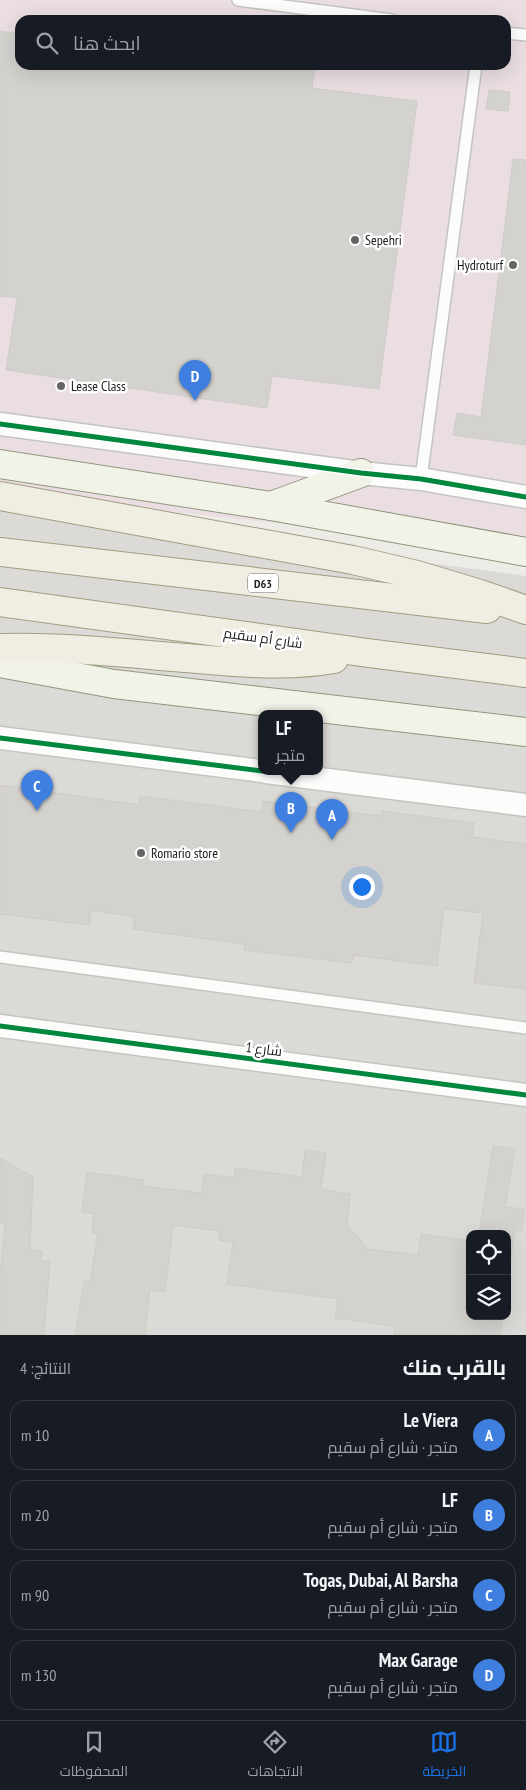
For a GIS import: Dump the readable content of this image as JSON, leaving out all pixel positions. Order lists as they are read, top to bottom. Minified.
{"streets":{"main road":["D63","شارع أم سقيم"],"street":["شارع 1"]},"places":["Sepehri","Hydroturf","Lease Class","Romario store"],"page":{"search":"ابحث هنا","pins":["D","C","B","A"],"popup":["LF","متجر"],"heading":["بالقرب منك","النتائج: 4"],"list":[{"mark":"A","name":"Le Viera","note":"متجر · شارع أم سقيم","value":"10 m"},{"mark":"B","name":"LF","note":"متجر · شارع أم سقيم","value":"20 m"},{"mark":"C","name":"Togas, Dubai, Al Barsha","note":"متجر · شارع أم سقيم","value":"90 m"},{"mark":"D","name":"Max Garage","note":"متجر · شارع أم سقيم","value":"130 m"}],"nav":["الخريطة","الاتجاهات","المحفوظات"]}}
